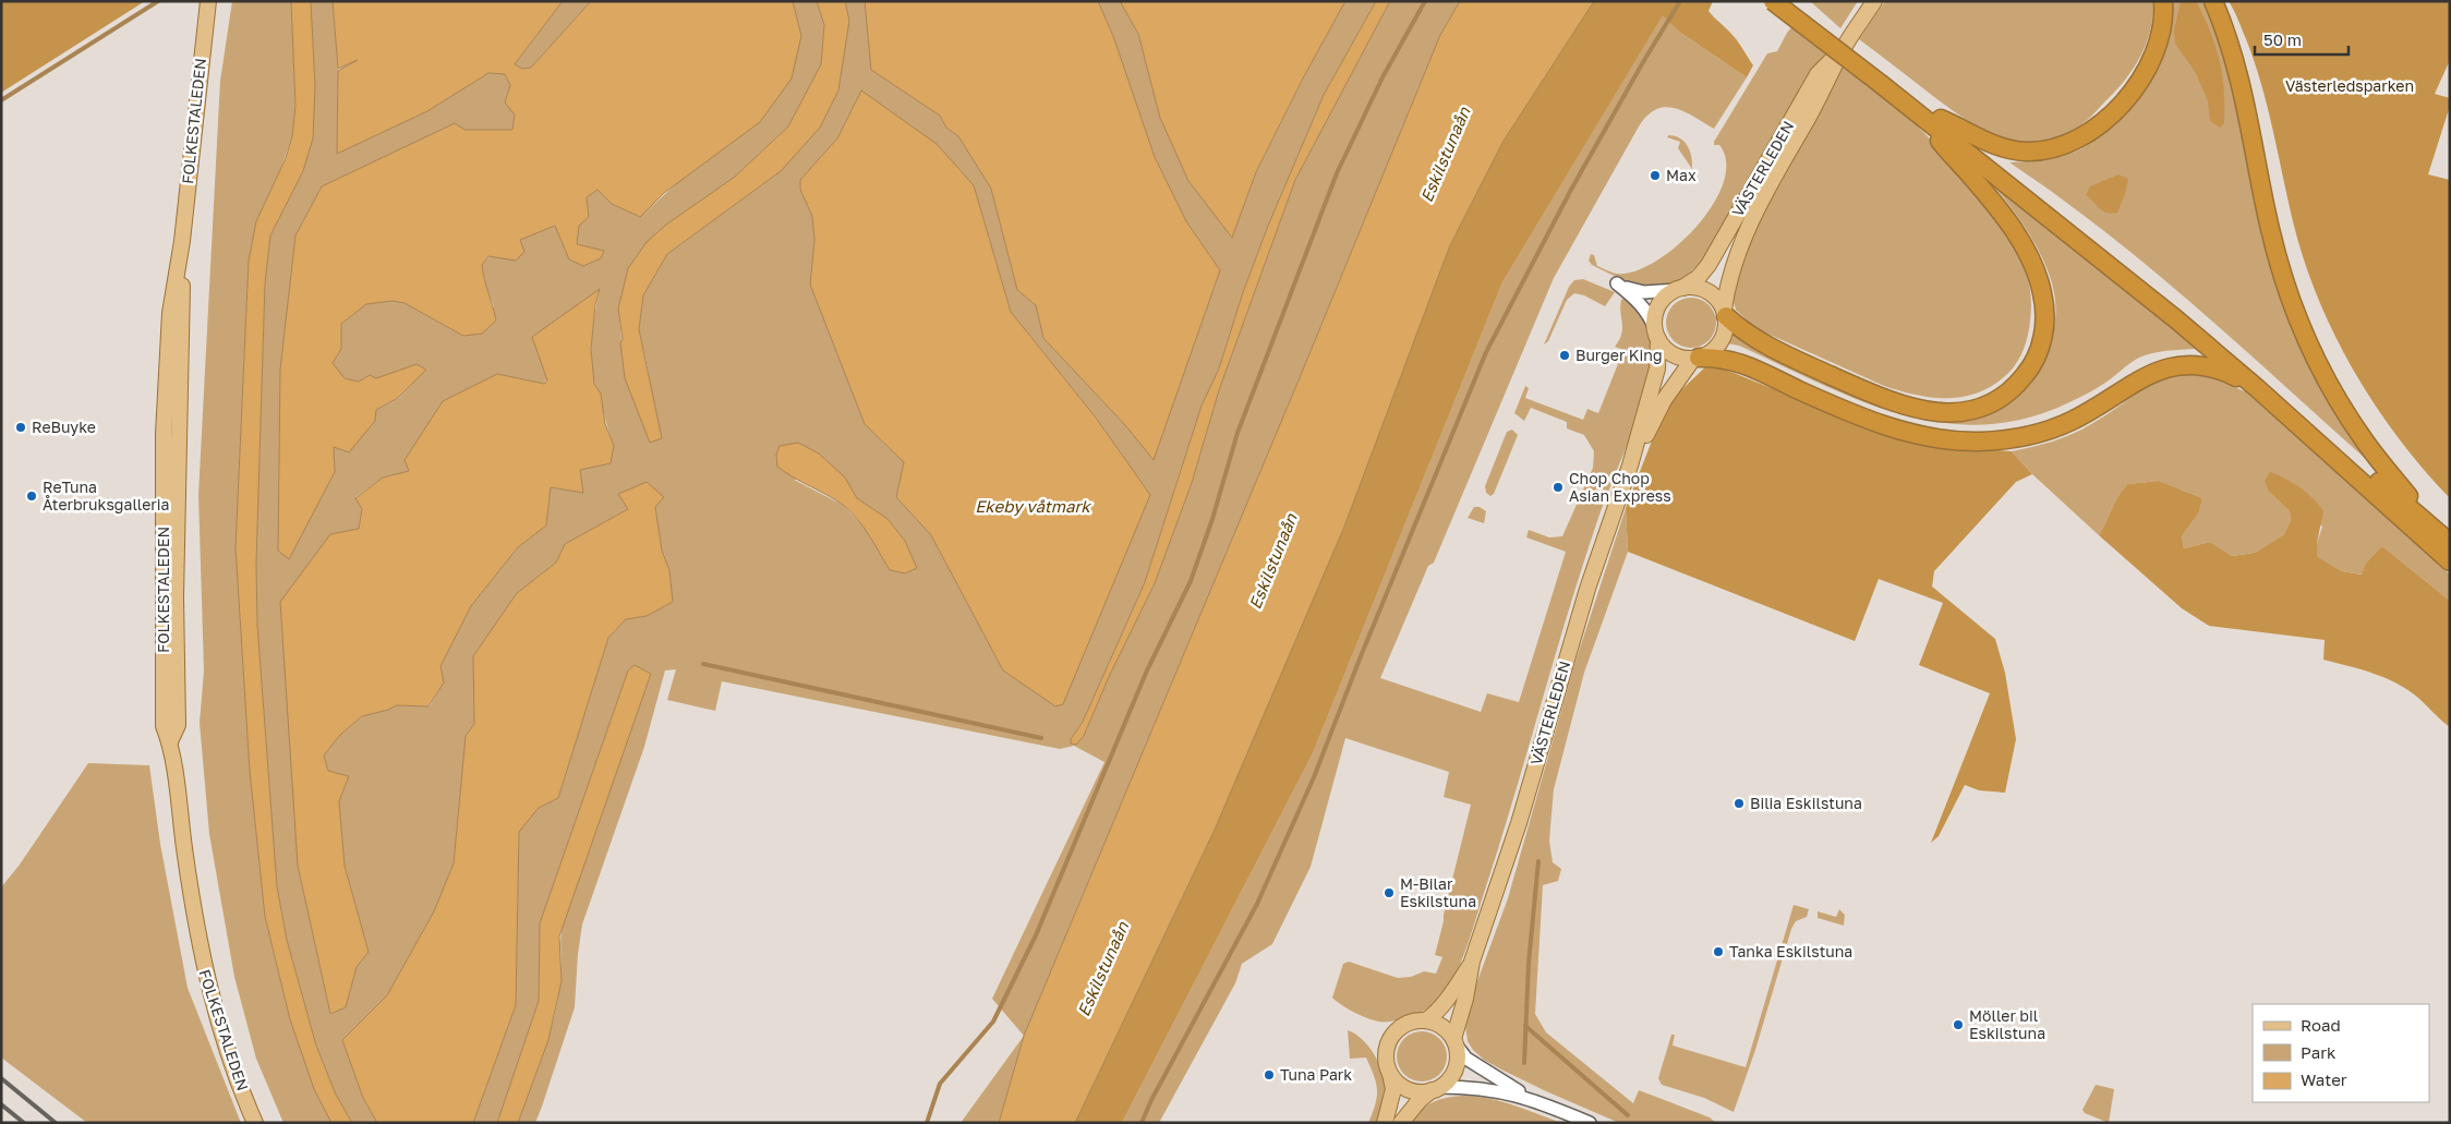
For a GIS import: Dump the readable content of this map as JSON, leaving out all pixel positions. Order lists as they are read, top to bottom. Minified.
{"streets":{"main road":["FOLKESTALEDEN","VÄSTERLEDEN"]},"water":["Eskilstunaån","Ekeby våtmark"],"parks":["Västerledsparken"],"places":["Max","Burger King","ReBuyke","Chop Chop Asian Express","ReTuna Återbruksgalleria","Bilia Eskilstuna","M-Bilar Eskilstuna","Tanka Eskilstuna","Möller bil Eskilstuna","Tuna Park"],"legend":["Road","Park","Water"],"scale_bar":"50 m"}
